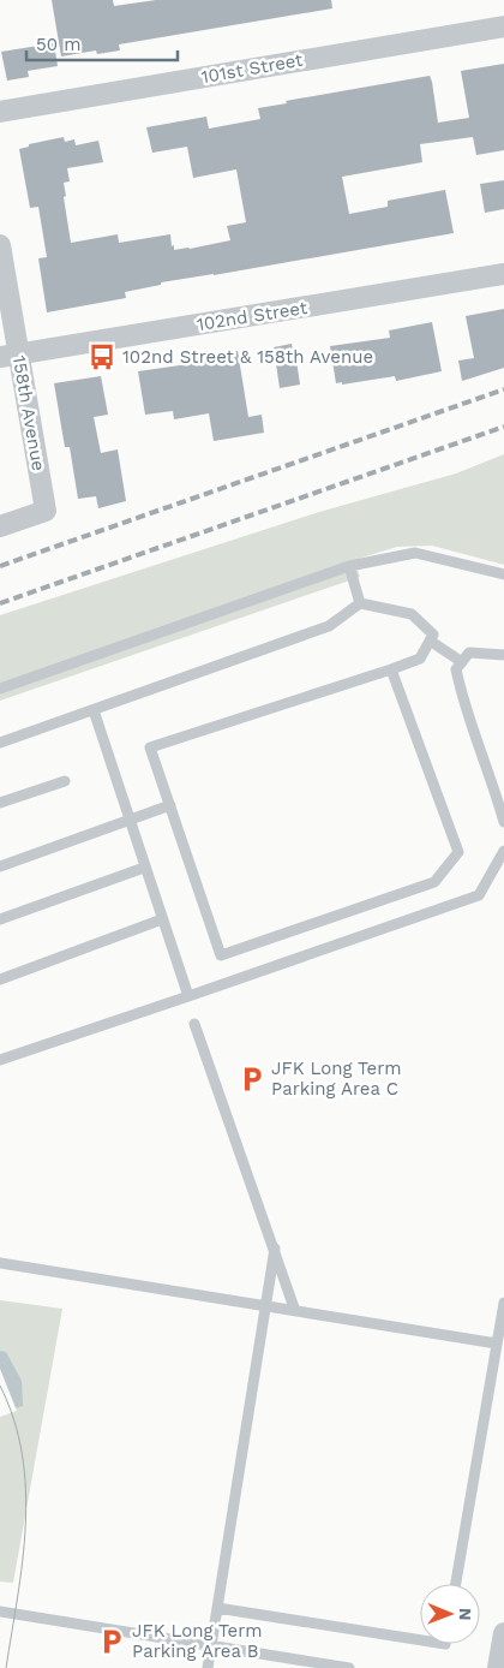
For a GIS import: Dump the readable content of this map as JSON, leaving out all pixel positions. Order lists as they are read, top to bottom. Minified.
{"streets":{"street":["101st Street","102nd Street","158th Avenue"]},"crossings":[["102nd Street","158th Avenue"]],"places":{"bus stop":["102nd Street & 158th Avenue"],"parking":["JFK Long Term Parking Area C","JFK Long Term Parking Area B"]},"scale_bar":"50 m","north":"right"}
